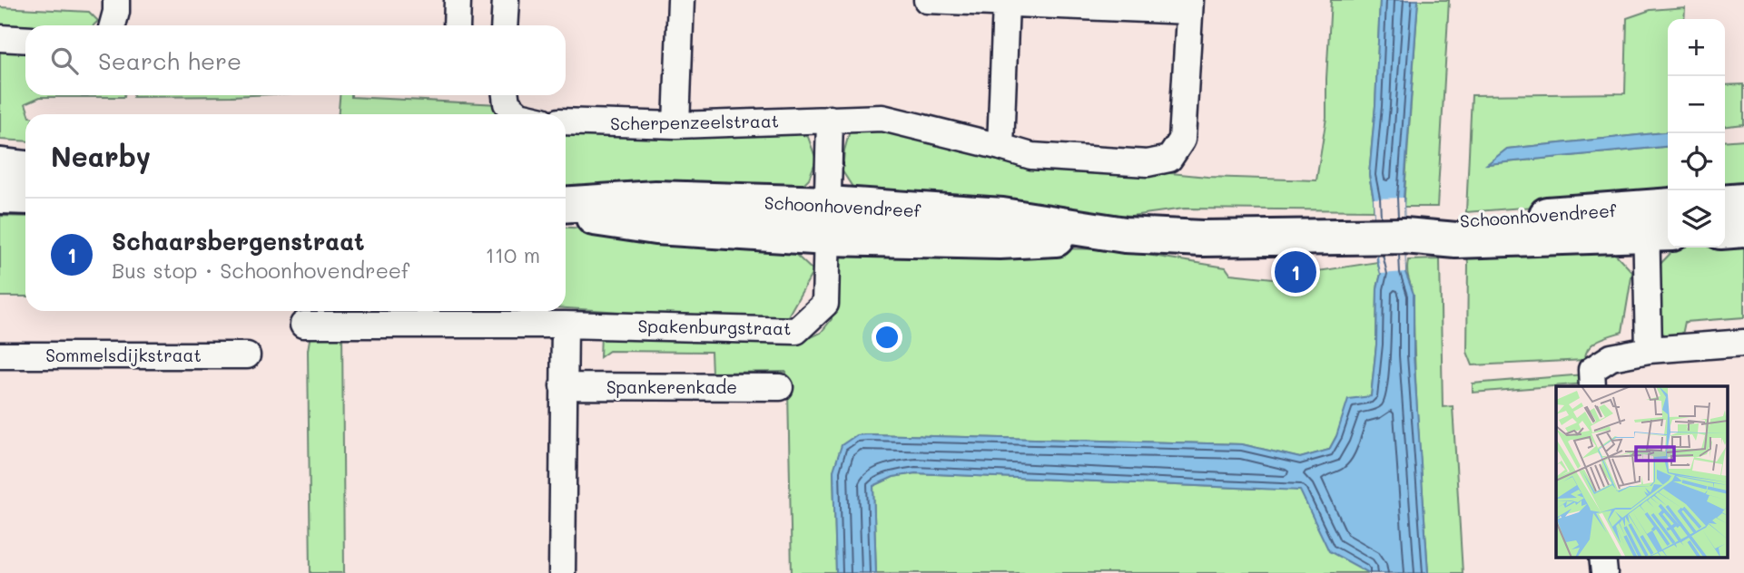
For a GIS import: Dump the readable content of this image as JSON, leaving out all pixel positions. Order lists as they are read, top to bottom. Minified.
{"streets":{"street":["Scherpenzeelstraat","Schoonhovendreef","Spakenburgstraat","Sommelsdijkstraat","Spankerenkade"]},"crossings":[["Scherpenzeelstraat","Spakenburgstraat"],["Schoonhovendreef","Spakenburgstraat"]],"page":{"map_buttons":["+","−"],"search":"Search here","heading":"Nearby","list":[{"mark":"1","name":"Schaarsbergenstraat","note":"Bus stop · Schoonhovendreef","value":"110 m"}],"pins":"1"}}
